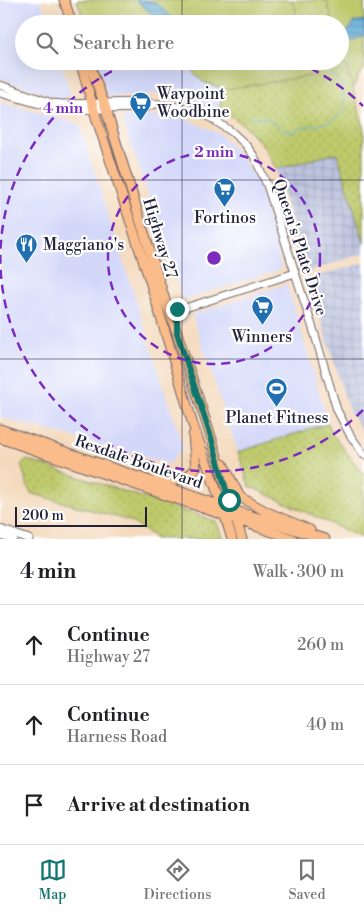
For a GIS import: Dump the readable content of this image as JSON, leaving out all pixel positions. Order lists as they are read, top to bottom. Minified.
{"streets":{"main road":["Highway 27","Rexdale Boulevard"],"street":["Queen's Plate Drive"]},"crossings":[["Highway 27","Queen's Plate Drive"],["Highway 27","Rexdale Boulevard"]],"places":{"supermarket":["Waypoint Woodbine","Fortinos","Winners"],"restaurant":["Maggiano's"],"sports":["Planet Fitness"]},"scale_bar":"200 m","page":{"search":"Search here","scale":"200 m","heading":["4 min","Walk · 300 m"],"list":[["Continue","Highway 27","260 m"],["Continue","Harness Road","40 m"],"Arrive at destination"],"nav":["Map","Directions","Saved"]},"rings":["4 min","2 min"]}
